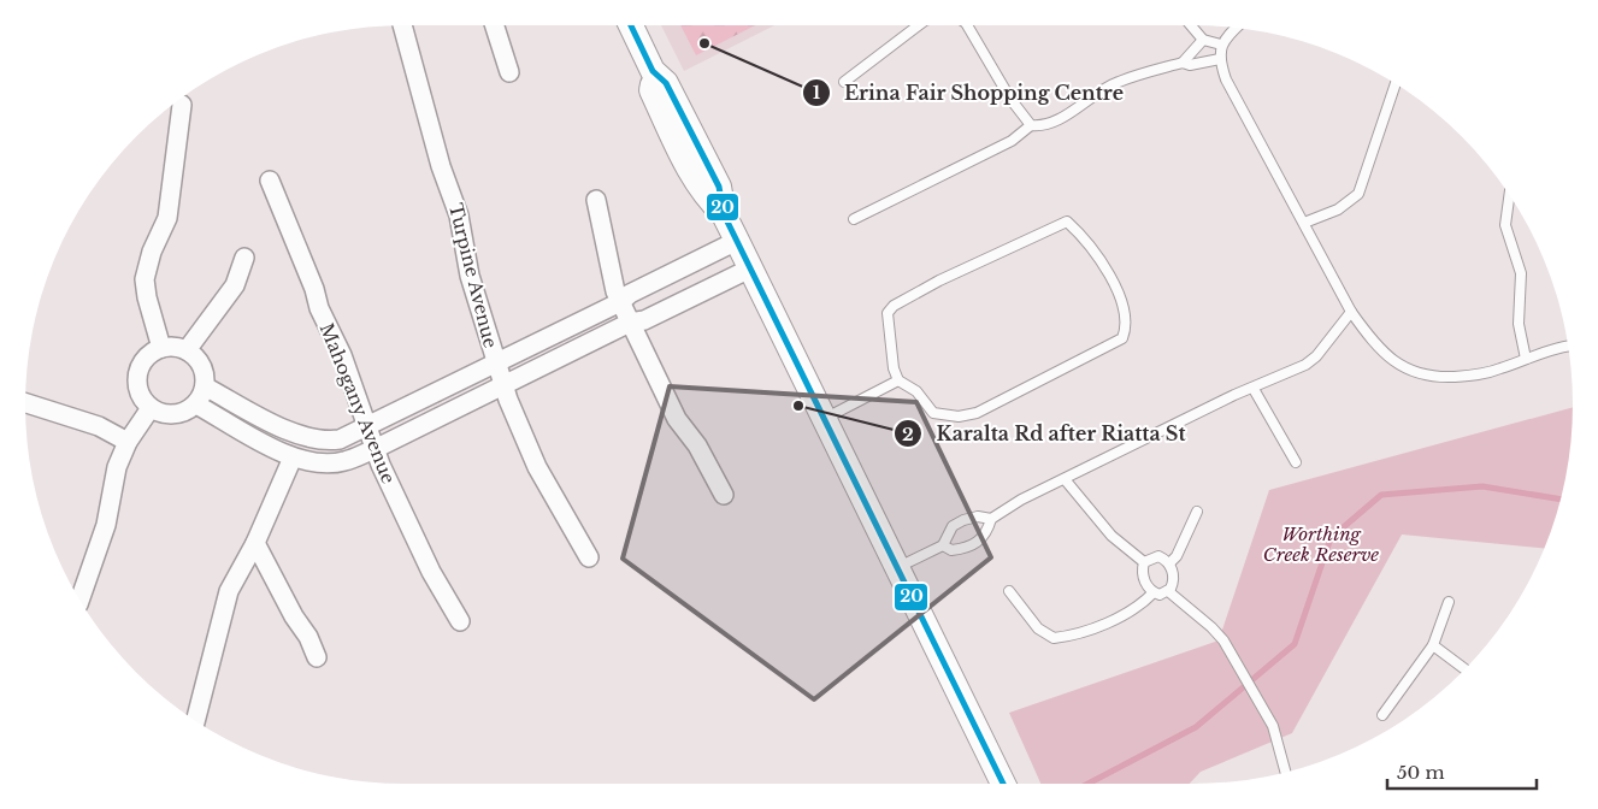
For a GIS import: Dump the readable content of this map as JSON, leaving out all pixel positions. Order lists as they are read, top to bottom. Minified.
{"streets":{"street":["Turpine Avenue","Mahogany Avenue"]},"parks":["Worthing Creek Reserve"],"places":["Erina Fair Shopping Centre","Karalta Rd after Riatta St"],"lines":["transit line 20"],"scale_bar":"50 m"}
